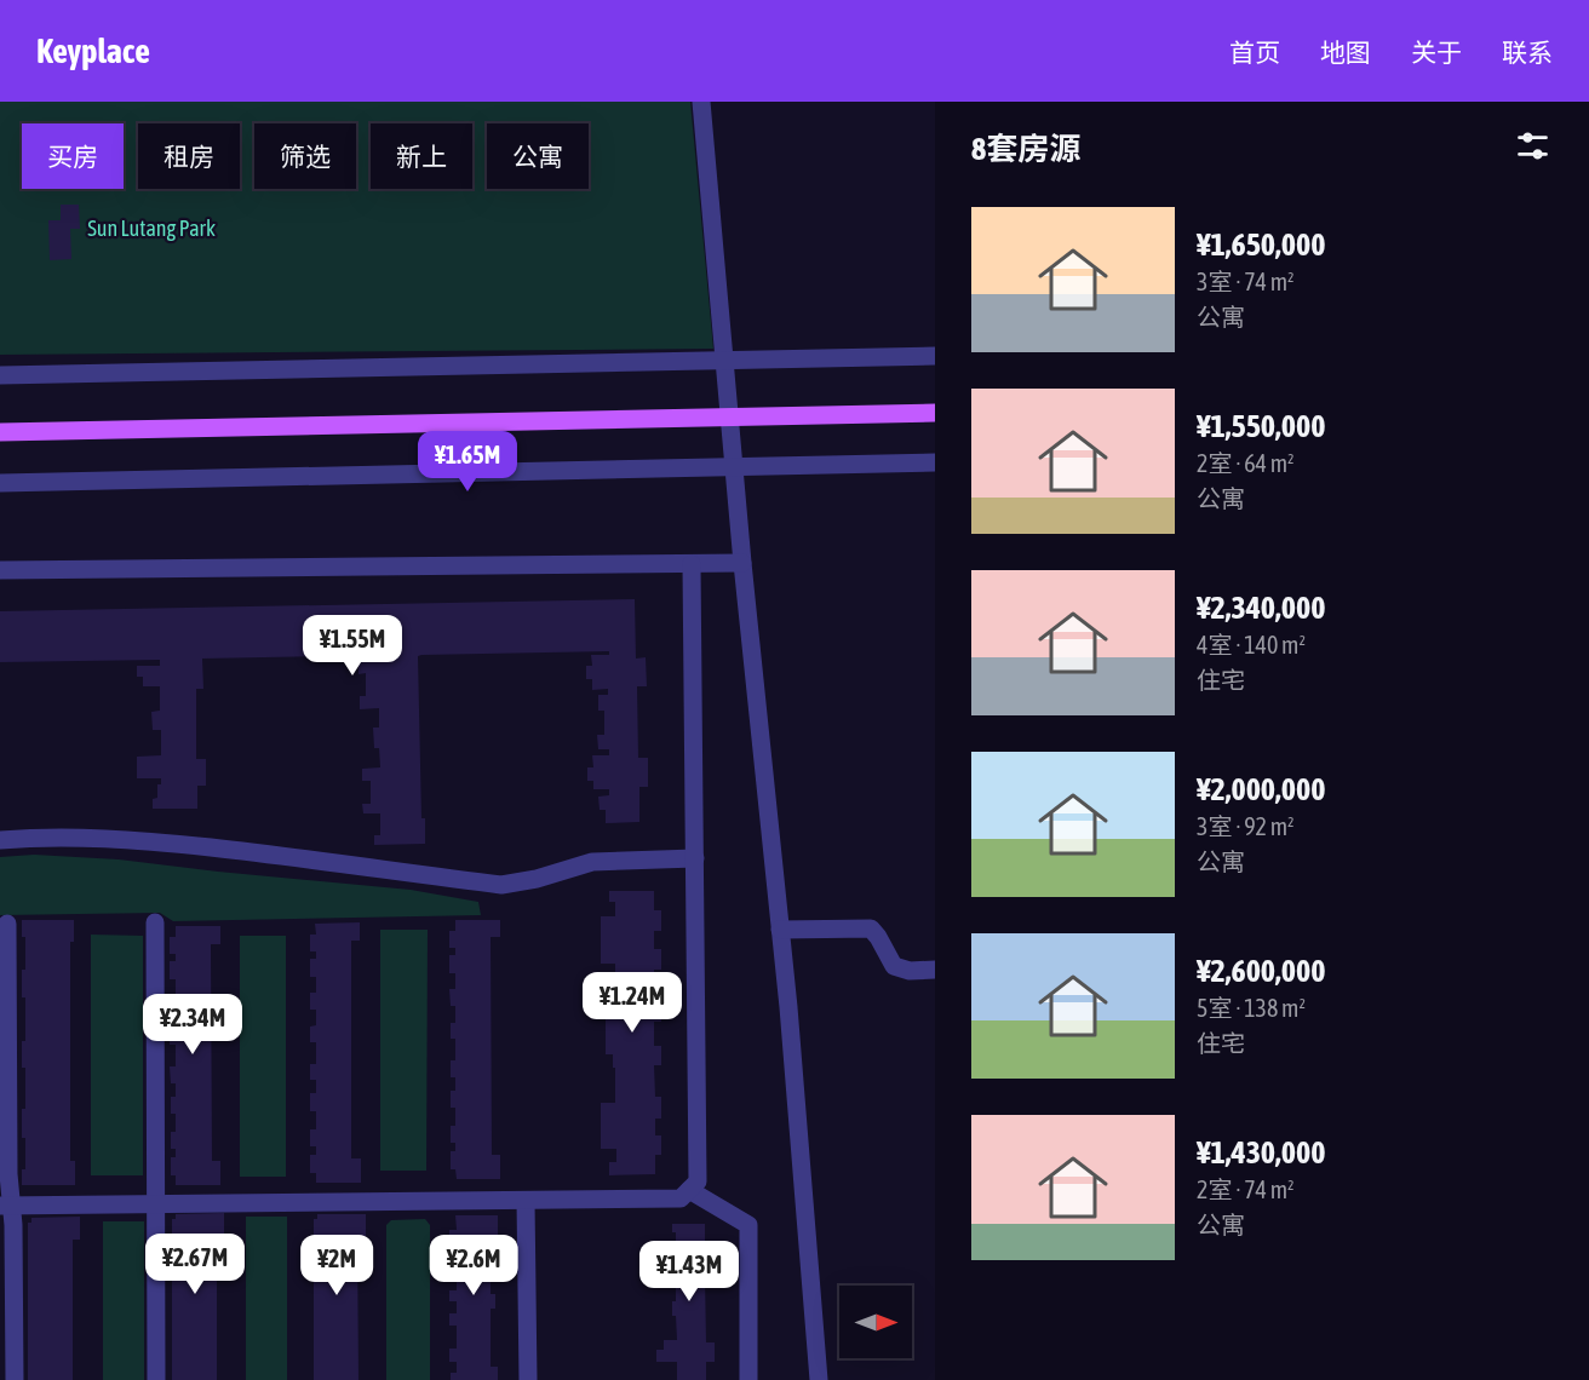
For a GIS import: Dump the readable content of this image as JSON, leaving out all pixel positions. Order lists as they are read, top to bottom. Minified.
{"parks":["Sun Lutang Park"],"north":"right","page":{"header":"Keyplace","nav":["首页","地图","关于","联系"],"heading":"8套房源","chip":["买房","租房","筛选","新上","公寓"],"list":[{"name":"¥1,650,000","note":"3室 · 74 m² · 公寓"},{"name":"¥1,550,000","note":"2室 · 64 m² · 公寓"},{"name":"¥2,340,000","note":"4室 · 140 m² · 住宅"},{"name":"¥2,000,000","note":"3室 · 92 m² · 公寓"},{"name":"¥2,600,000","note":"5室 · 138 m² · 住宅"},{"name":"¥1,430,000","note":"2室 · 74 m² · 公寓"}],"price":["¥1.65M","¥1.55M","¥1.24M","¥2.34M","¥2.67M","¥2M","¥2.6M","¥1.43M"]}}
